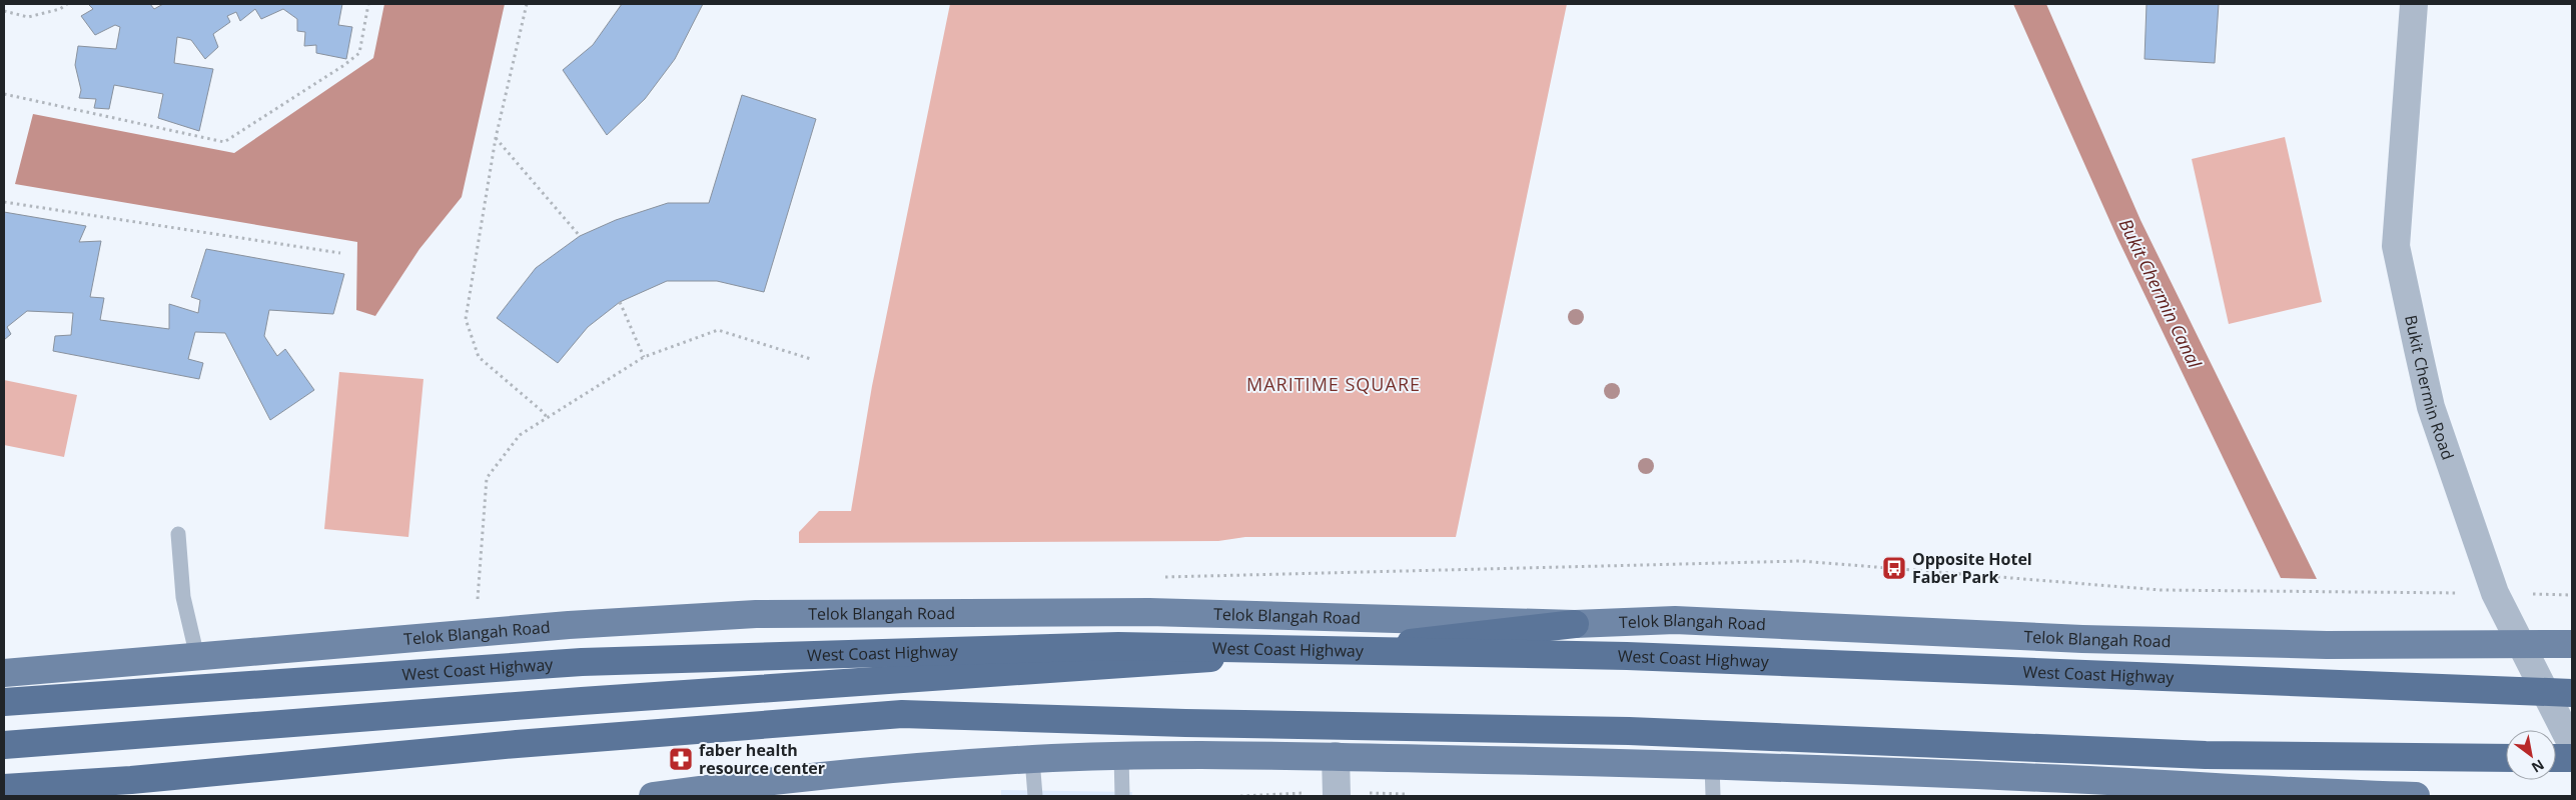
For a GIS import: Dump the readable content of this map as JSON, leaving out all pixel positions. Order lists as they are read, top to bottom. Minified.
{"streets":{"highway":["West Coast Highway"],"main road":["Telok Blangah Road"],"street":["Bukit Chermin Road"]},"crossings":[["Bukit Chermin Road","Telok Blangah Road"]],"districts":["MARITIME SQUARE"],"water":["Bukit Chermin Canal"],"places":{"bus stop":["Opposite Hotel Faber Park"],"pharmacy":["faber health resource center"]},"north":"bottom right"}
